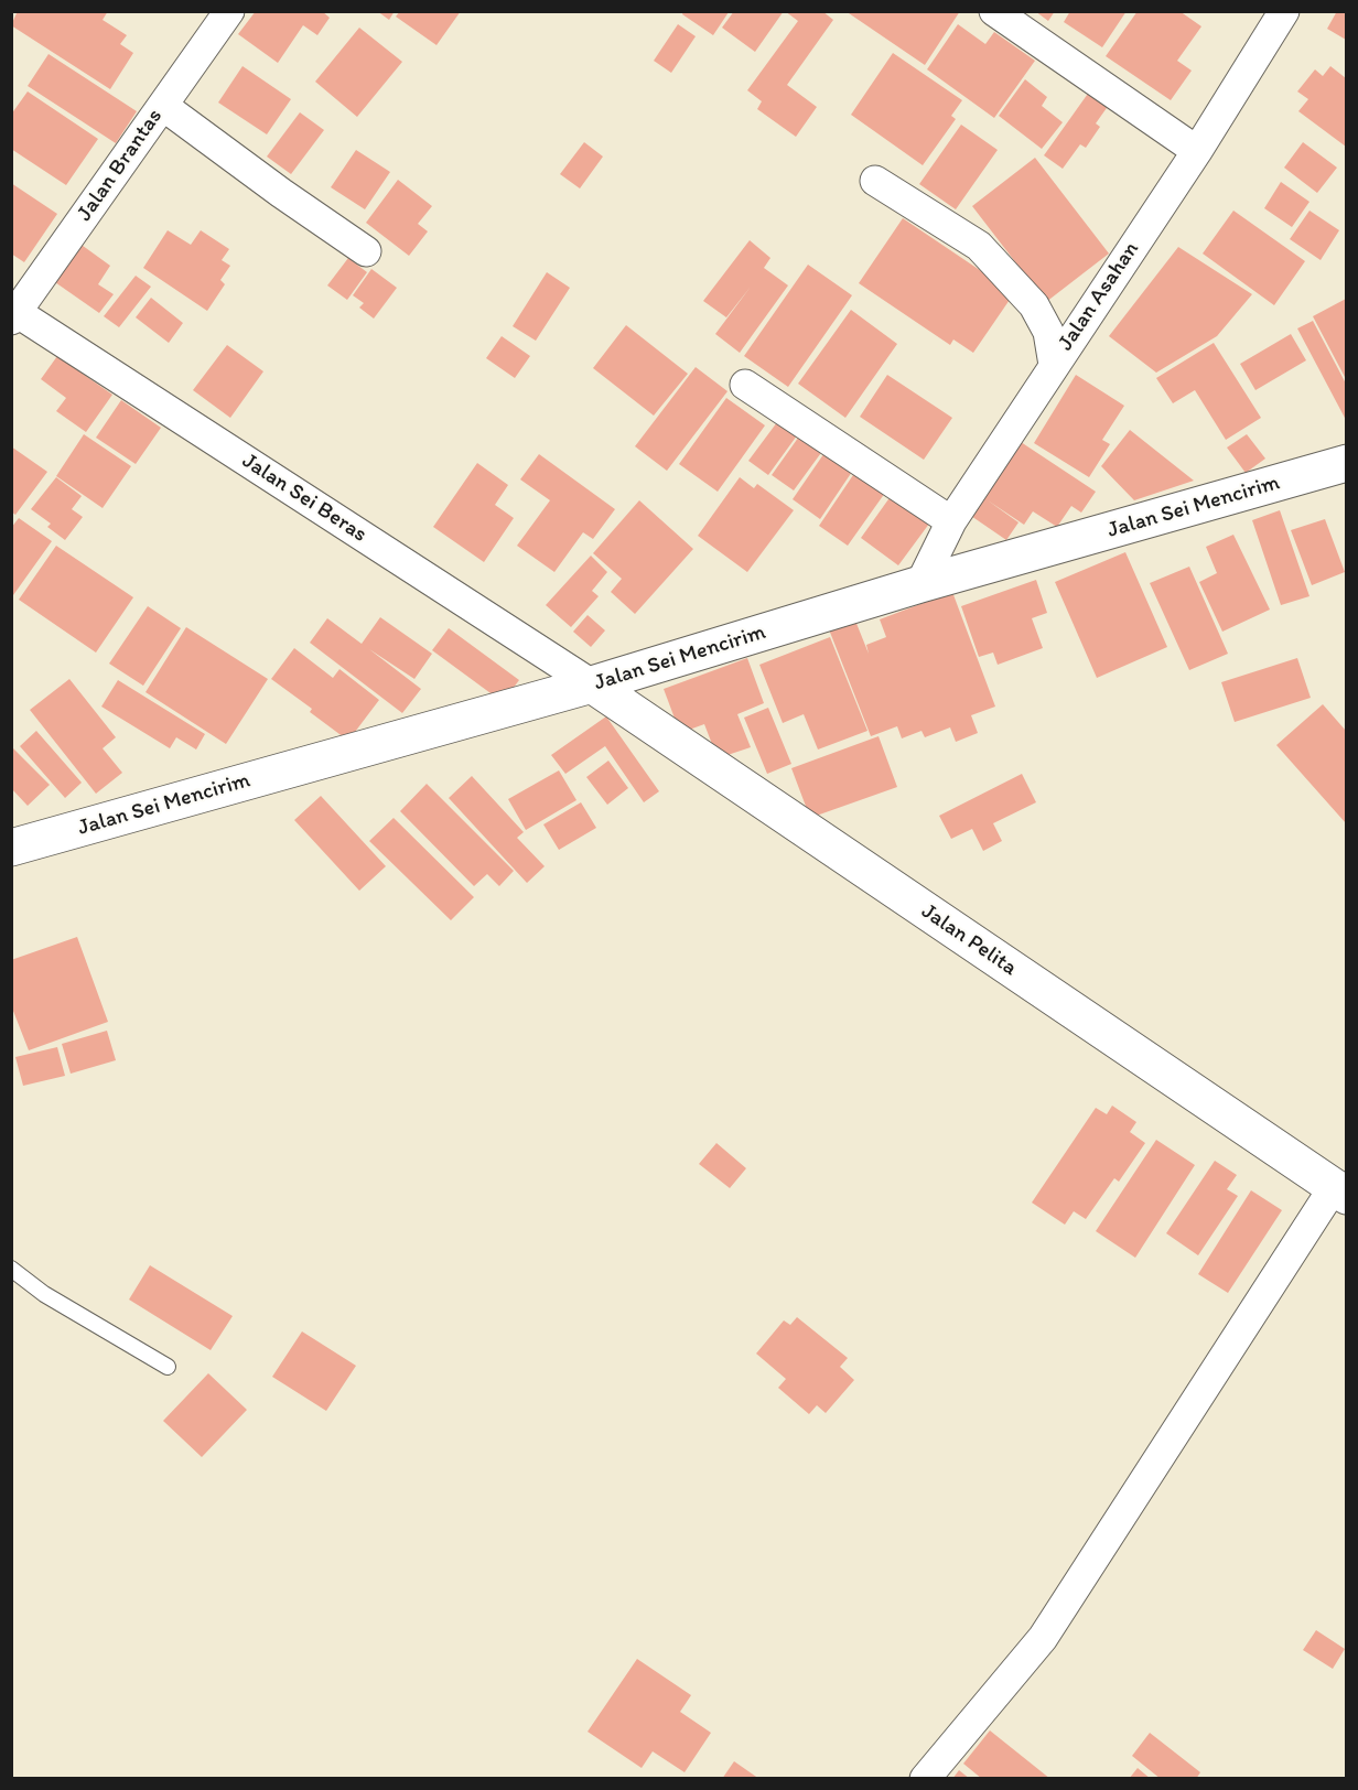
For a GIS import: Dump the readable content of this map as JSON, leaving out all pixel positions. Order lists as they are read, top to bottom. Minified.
{"streets":{"street":["Jalan Brantas","Jalan Asahan","Jalan Sei Beras","Jalan Sei Mencirim","Jalan Pelita"]},"crossings":[["Jalan Brantas","Jalan Sei Beras"],["Jalan Asahan","Jalan Sei Mencirim"],["Jalan Sei Beras","Jalan Sei Mencirim"],["Jalan Sei Beras","Jalan Pelita"],["Jalan Sei Mencirim","Jalan Pelita"]]}
